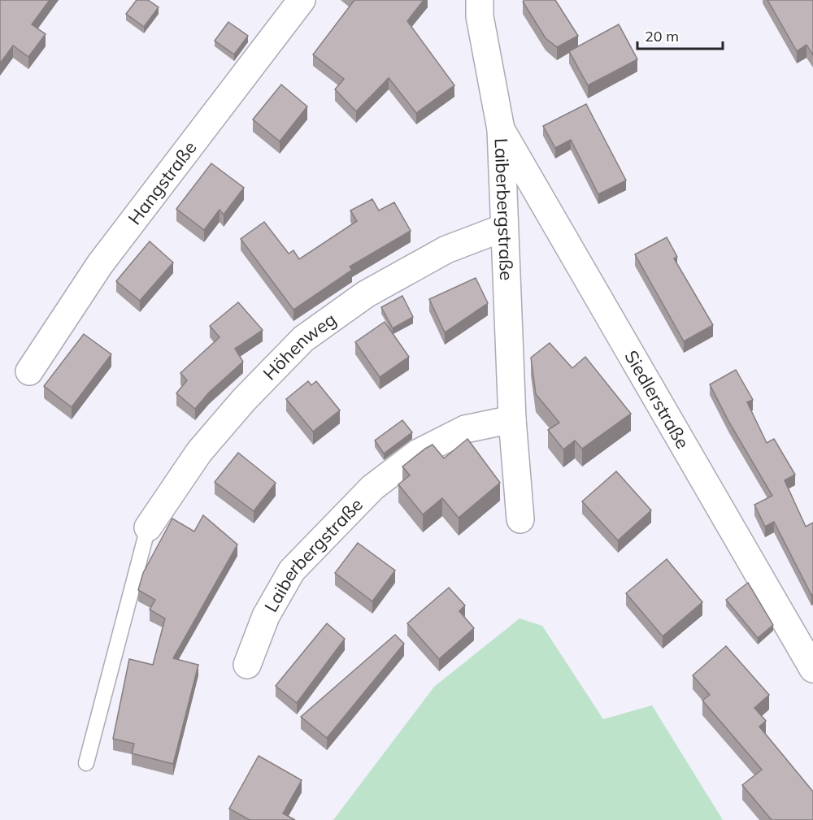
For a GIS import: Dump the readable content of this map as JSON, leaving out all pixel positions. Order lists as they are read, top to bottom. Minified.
{"streets":{"street":["Hangstraße","Laiberbergstraße","Höhenweg","Siedlerstraße"]},"crossings":[["Laiberbergstraße","Höhenweg"],["Laiberbergstraße","Siedlerstraße"]],"scale_bar":"20 m"}
